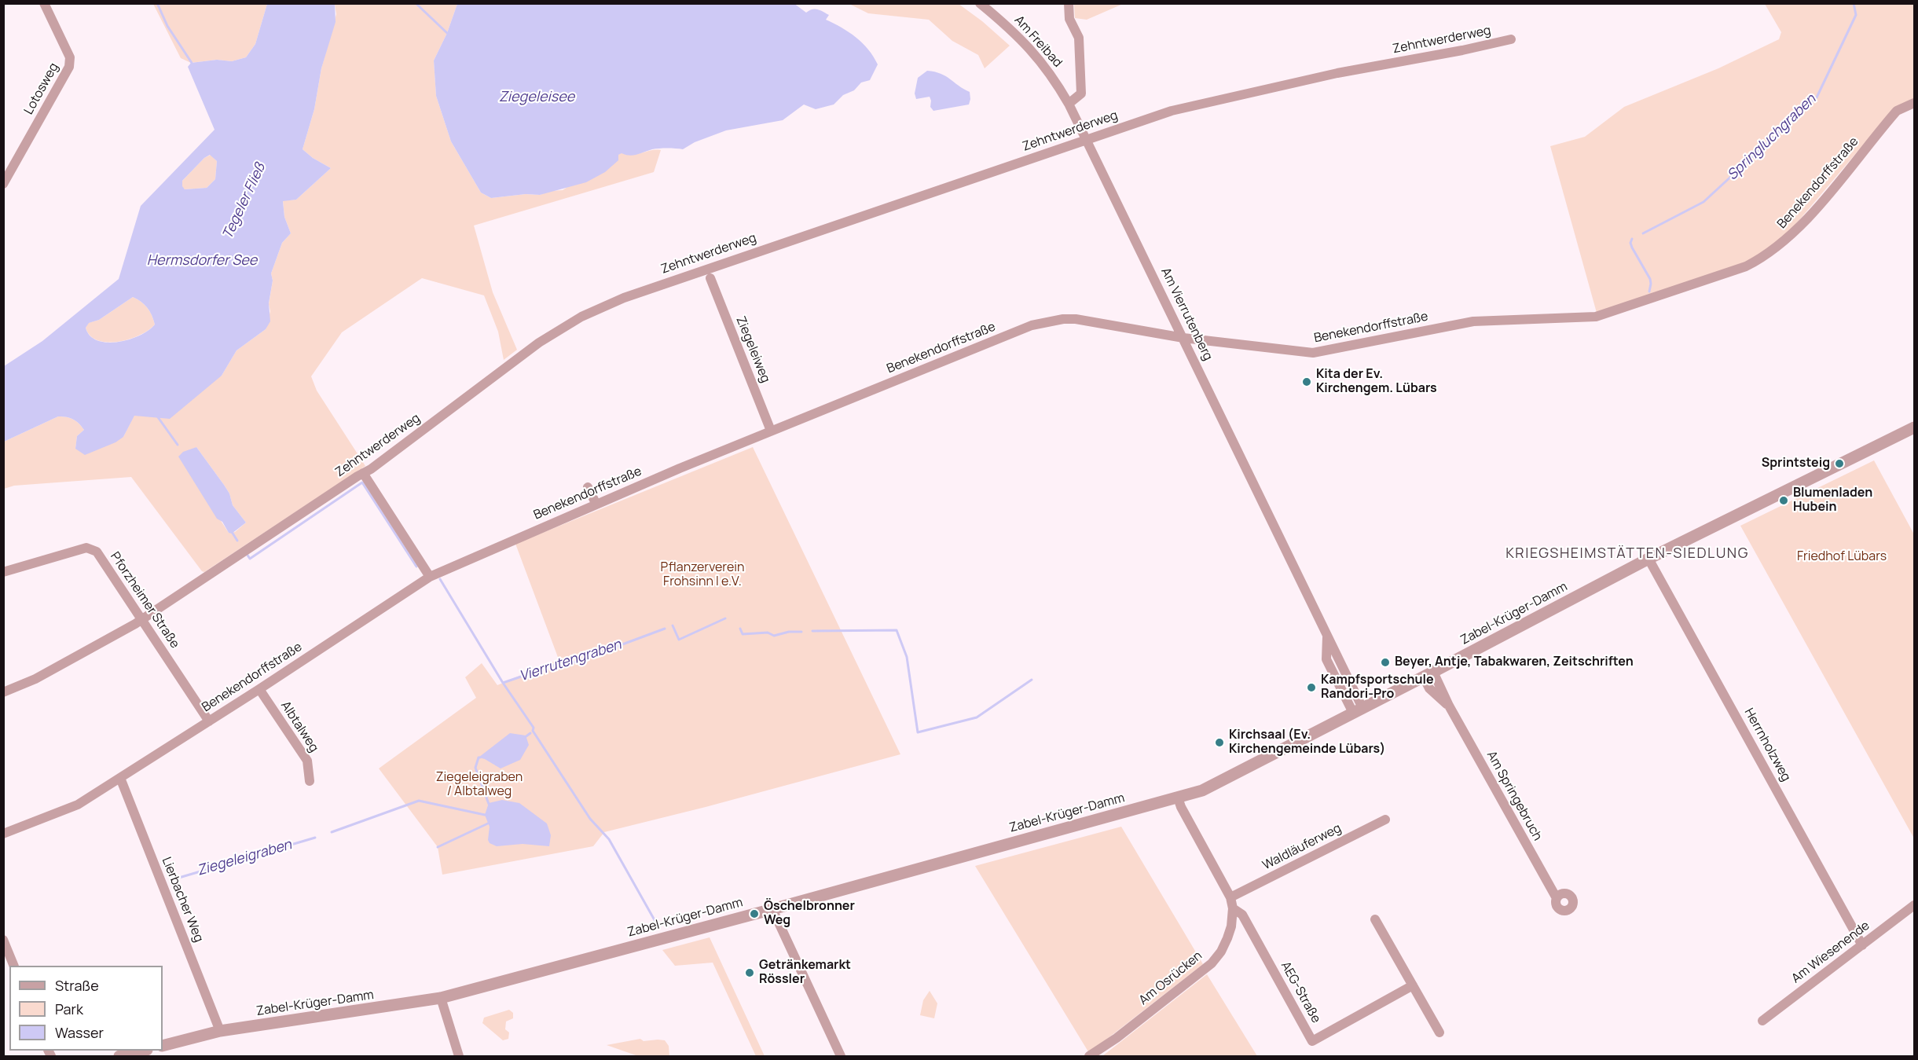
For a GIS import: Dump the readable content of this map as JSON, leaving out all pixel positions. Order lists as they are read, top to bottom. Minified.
{"streets":{"street":["Zehntwerderweg","Am Freibad","Lotosweg","Benekendorffstraße","Am Vierrutenberg","Ziegeleiweg","Pforzheimer Straße","Zabel-Krüger-Damm","Albtalweg","Herrnholzweg","Am Springebruch","Waldläuferweg","Lierbacher Weg","Am Wiesenende","Am Osrücken","AEG-Straße"]},"crossings":[["Zehntwerderweg","Am Vierrutenberg"],["Zehntwerderweg","Pforzheimer Straße"],["Am Freibad","Am Vierrutenberg"],["Benekendorffstraße","Am Vierrutenberg"],["Benekendorffstraße","Ziegeleiweg"],["Benekendorffstraße","Pforzheimer Straße"],["Benekendorffstraße","Albtalweg"],["Benekendorffstraße","Lierbacher Weg"],["Am Vierrutenberg","Zabel-Krüger-Damm"],["Zabel-Krüger-Damm","Herrnholzweg"],["Zabel-Krüger-Damm","Am Springebruch"],["Zabel-Krüger-Damm","Lierbacher Weg"],["Zabel-Krüger-Damm","Am Osrücken"],["Herrnholzweg","Am Wiesenende"],["Waldläuferweg","Am Osrücken"],["Am Osrücken","AEG-Straße"]],"districts":["KRIEGSHEIMSTÄTTEN-SIEDLUNG"],"water":["Ziegeleisee","Springluchgraben","Tegeler Fließ","Hermsdorfer See","Vierrutengraben","Ziegeleigraben"],"parks":["Friedhof Lübars","Pflanzerverein Frohsinn I e.V.","Ziegeleigraben / Albtalweg"],"places":["Kita der Ev. Kirchengem. Lübars","Sprintsteig","Blumenladen Hubein","Beyer, Antje, Tabakwaren, Zeitschriften","Kampfsportschule Randori-Pro","Kirchsaal (Ev. Kirchengemeinde Lübars)","Öschelbronner Weg","Getränkemarkt Rössler"],"legend":["Straße","Park","Wasser"]}
